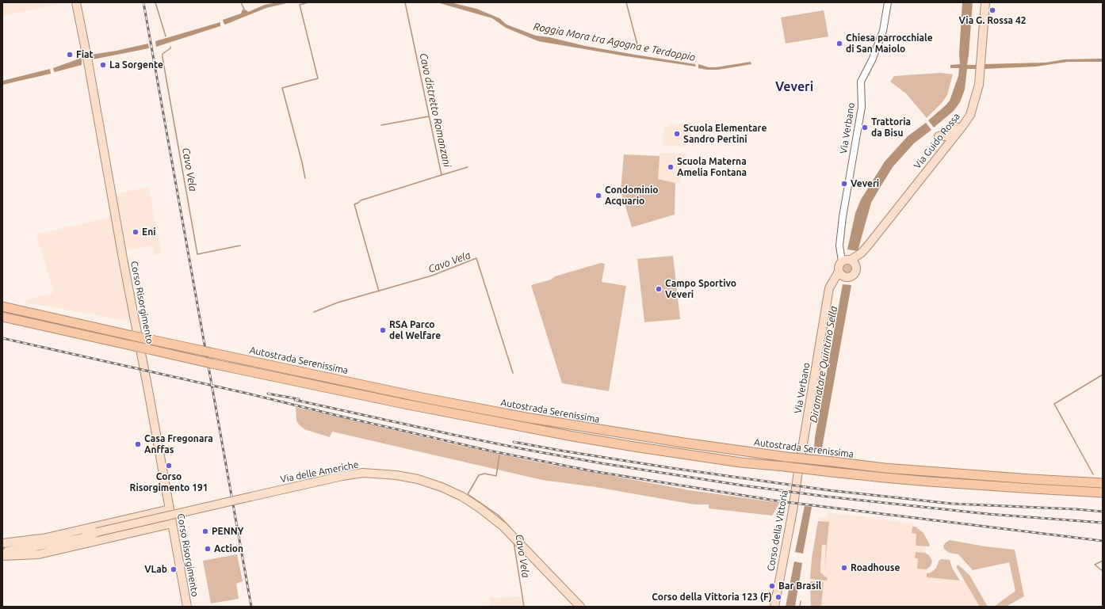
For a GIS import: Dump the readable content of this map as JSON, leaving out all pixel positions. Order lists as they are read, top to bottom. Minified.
{"streets":{"highway":["Autostrada Serenissima"],"main road":["Via Verbano","Via Guido Rossa","Corso Risorgimento","Via delle Americhe","Corso della Vittoria"]},"crossings":[["Via Verbano","Via Guido Rossa"],["Via Verbano","Corso della Vittoria"]],"districts":["Veveri"],"water":["Roggia Mora tra Agogna e Terdoppio","Cavo distretto Romanzani","Cavo Vela","Diramatore Quintino Sella"],"places":["Via G. Rossa 42","Chiesa parrocchiale di San Maiolo","Fiat","La Sorgente","Trattoria da Bisu","Scuola Elementare Sandro Pertini","Scuola Materna Amelia Fontana","Veveri","Condominio Acquario","Eni","Campo Sportivo Veveri","RSA Parco del Welfare","Casa Fregonara Anffas","Corso Risorgimento 191","PENNY","Action","Roadhouse","VLab","Bar Brasil","Corso della Vittoria 123 (F)"]}
